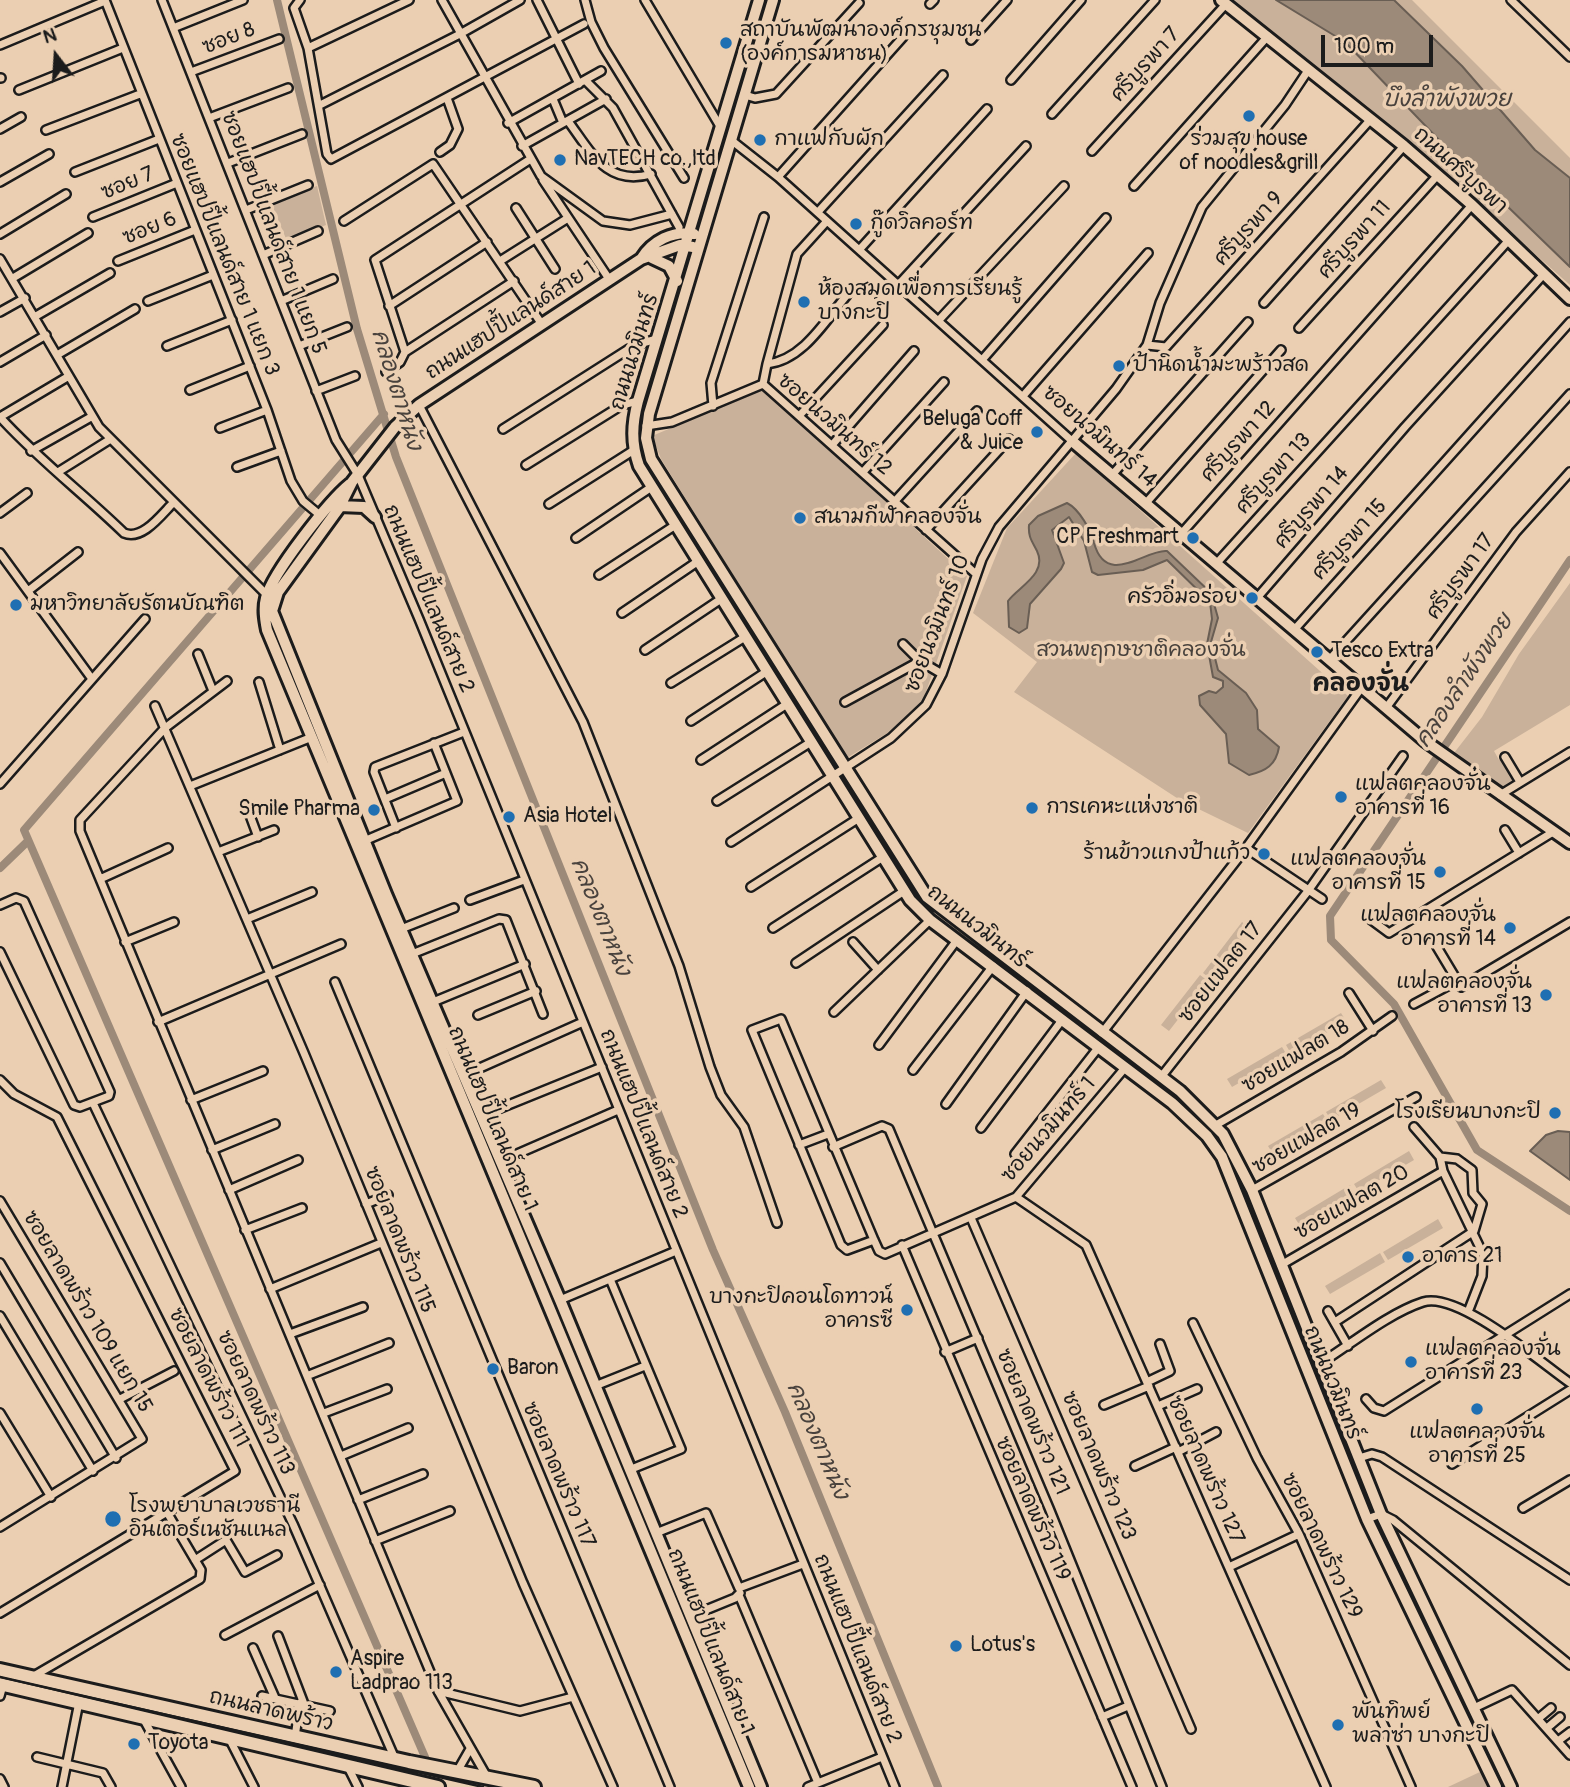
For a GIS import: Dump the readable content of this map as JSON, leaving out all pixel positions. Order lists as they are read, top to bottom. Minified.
{"streets":{"main road":["ถนนลาดพร้าว"],"street":["ซอย 8","ศรีบูรพา 7","ถนนศรีบูรพา","ซอย 7","ซอย 6","ศรีบูรพา 9","ซอยแฮปปี้แลนด์สาย 1 แยก 5","ศรีบูรพา 11","ซอยแฮปปี้แลนด์สาย 1 แยก 3","ถนนแฮปปี้แลนด์สาย 1","ถนนนวมินทร์","ซอยนวมินทร์ 12","ซอยนวมินทร์ 14","ศรีบูรพา 12","ศรีบูรพา 13","ศรีบูรพา 14","ศรีบูรพา 15","ศรีบูรพา 17","ถนนแฮปปี้แลนด์สาย 2","ซอยนวมินทร์ 10","ซอยแฟลต 17","ซอยแฟลต 18","ซอยนวมินทร์ 1","ซอยแฟลต 19","ซอยแฟลต 20","ซอยลาดพร้าว 115","ซอยลาดพร้าว 109 แยก 15","ซอยลาดพร้าว 111","ซอยลาดพร้าว 113","ซอยลาดพร้าว 121","ซอยลาดพร้าว 123","ซอยลาดพร้าว 127","ซอยลาดพร้าว 117","ซอยลาดพร้าว 119","ซอยลาดพร้าว 129"]},"crossings":[["ซอย 8","ซอยแฮปปี้แลนด์สาย 1 แยก 5"],["ศรีบูรพา 7","ถนนศรีบูรพา"],["ถนนศรีบูรพา","ศรีบูรพา 9"],["ถนนศรีบูรพา","ศรีบูรพา 11"],["ถนนศรีบูรพา","ศรีบูรพา 12"],["ถนนศรีบูรพา","ศรีบูรพา 13"],["ถนนศรีบูรพา","ศรีบูรพา 14"],["ถนนศรีบูรพา","ซอยนวมินทร์ 10"],["ซอย 7","ซอยแฮปปี้แลนด์สาย 1 แยก 3"],["ซอย 6","ซอยแฮปปี้แลนด์สาย 1 แยก 3"],["ศรีบูรพา 9","ซอยนวมินทร์ 10"],["ซอยแฮปปี้แลนด์สาย 1 แยก 5","ถนนแฮปปี้แลนด์สาย 1"],["ซอยแฮปปี้แลนด์สาย 1 แยก 5","ถนนแฮปปี้แลนด์สาย 2"],["ซอยแฮปปี้แลนด์สาย 1 แยก 3","ถนนแฮปปี้แลนด์สาย 1"],["ถนนแฮปปี้แลนด์สาย 1","ถนนนวมินทร์"],["ถนนแฮปปี้แลนด์สาย 1","ถนนแฮปปี้แลนด์สาย 2"],["ถนนนวมินทร์","ซอยนวมินทร์ 12"],["ถนนนวมินทร์","ซอยนวมินทร์ 14"],["ถนนนวมินทร์","ซอยนวมินทร์ 10"],["ถนนนวมินทร์","ซอยแฟลต 17"],["ถนนนวมินทร์","ซอยแฟลต 18"],["ถนนนวมินทร์","ซอยนวมินทร์ 1"],["ถนนนวมินทร์","ซอยแฟลต 19"],["ถนนนวมินทร์","ซอยแฟลต 20"],["ซอยนวมินทร์ 12","ซอยนวมินทร์ 10"],["ซอยนวมินทร์ 14","ศรีบูรพา 12"],["ซอยนวมินทร์ 14","ศรีบูรพา 13"],["ซอยนวมินทร์ 14","ศรีบูรพา 14"],["ซอยนวมินทร์ 14","ศรีบูรพา 15"],["ซอยนวมินทร์ 14","ศรีบูรพา 17"],["ซอยนวมินทร์ 14","ซอยนวมินทร์ 10"],["ซอยนวมินทร์ 1","ซอยลาดพร้าว 121"],["ซอยนวมินทร์ 1","ซอยลาดพร้าว 123"],["ซอยนวมินทร์ 1","ซอยลาดพร้าว 127"],["ซอยนวมินทร์ 1","ซอยลาดพร้าว 119"],["ซอยลาดพร้าว 113","ถนนลาดพร้าว"]],"districts":["คลองจั่น"],"water":["บึงลำพังพวย","คลองตาหนัง","คลองลำพังพวย"],"parks":["สวนพฤกษชาติคลองจั่น"],"places":["สถาบันพัฒนาองค์กรชุมชน (องค์การมหาชน)","ร่วมสุข house of noodles&grill","กาแฟกับผัก","NavTECH co.,ltd","กู๊ดวิลคอร์ท","ห้องสมุดเพื่อการเรียนรู้ บางกะปิ","ป้านิดน้ำมะพร้าวสด","Beluga Coff & Juice","สนามกีฬาคลองจั่น","CP Freshmart","ครัวอิ่มอร่อย","มหาวิทยาลัยรัตนบัณฑิต","Tesco Extra","แฟลตคลองจั่น อาคารที่ 16","การเคหะแห่งชาติ","Smile Pharma","Asia Hotel","ร้านข้าวแกงป้าแก้ว","แฟลตคลองจั่น อาคารที่ 15","แฟลตคลองจั่น อาคารที่ 14","แฟลตคลองจั่น อาคารที่ 13","โรงเรียนบางกะปิ","อาคาร 21","บางกะปิคอนโดทาวน์ อาคารซี","แฟลตคลองจั่น อาคารที่ 23","Baron","แฟลตคลองจั่น อาคารที่ 25","โรงพยาบาลเวชธานี อินเตอร์เนชันแนล","Lotus's","Aspire Ladprao 113","พันทิพย์ พลาซ่า บางกะปิ","Toyota"],"scale_bar":"100 m","north":"top"}
